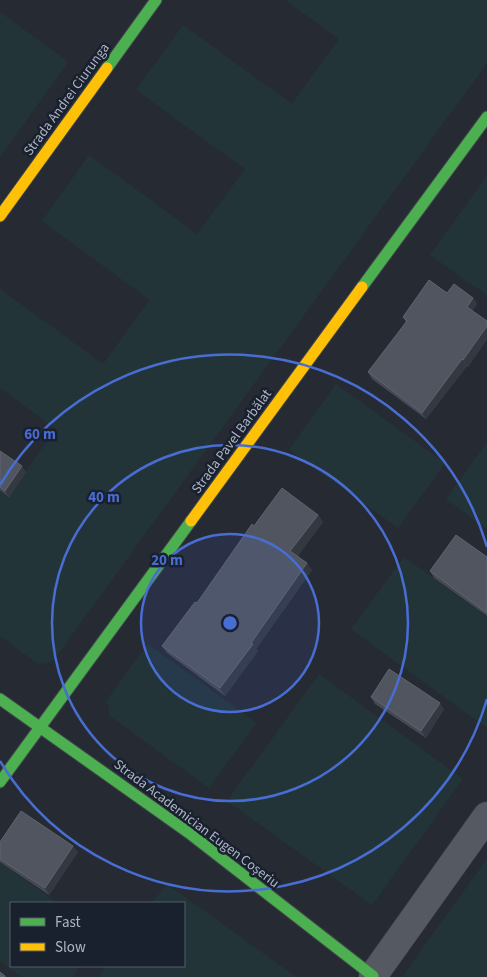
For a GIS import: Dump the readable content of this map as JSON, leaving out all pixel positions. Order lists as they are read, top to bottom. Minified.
{"streets":{"street":["Strada Andrei Ciurunga","Strada Pavel Barbălat","Strada Academician Eugen Coșeriu"]},"crossings":[["Strada Pavel Barbălat","Strada Academician Eugen Coșeriu"]],"legend":["Fast","Slow"],"rings":["60 m","40 m","20 m"]}
